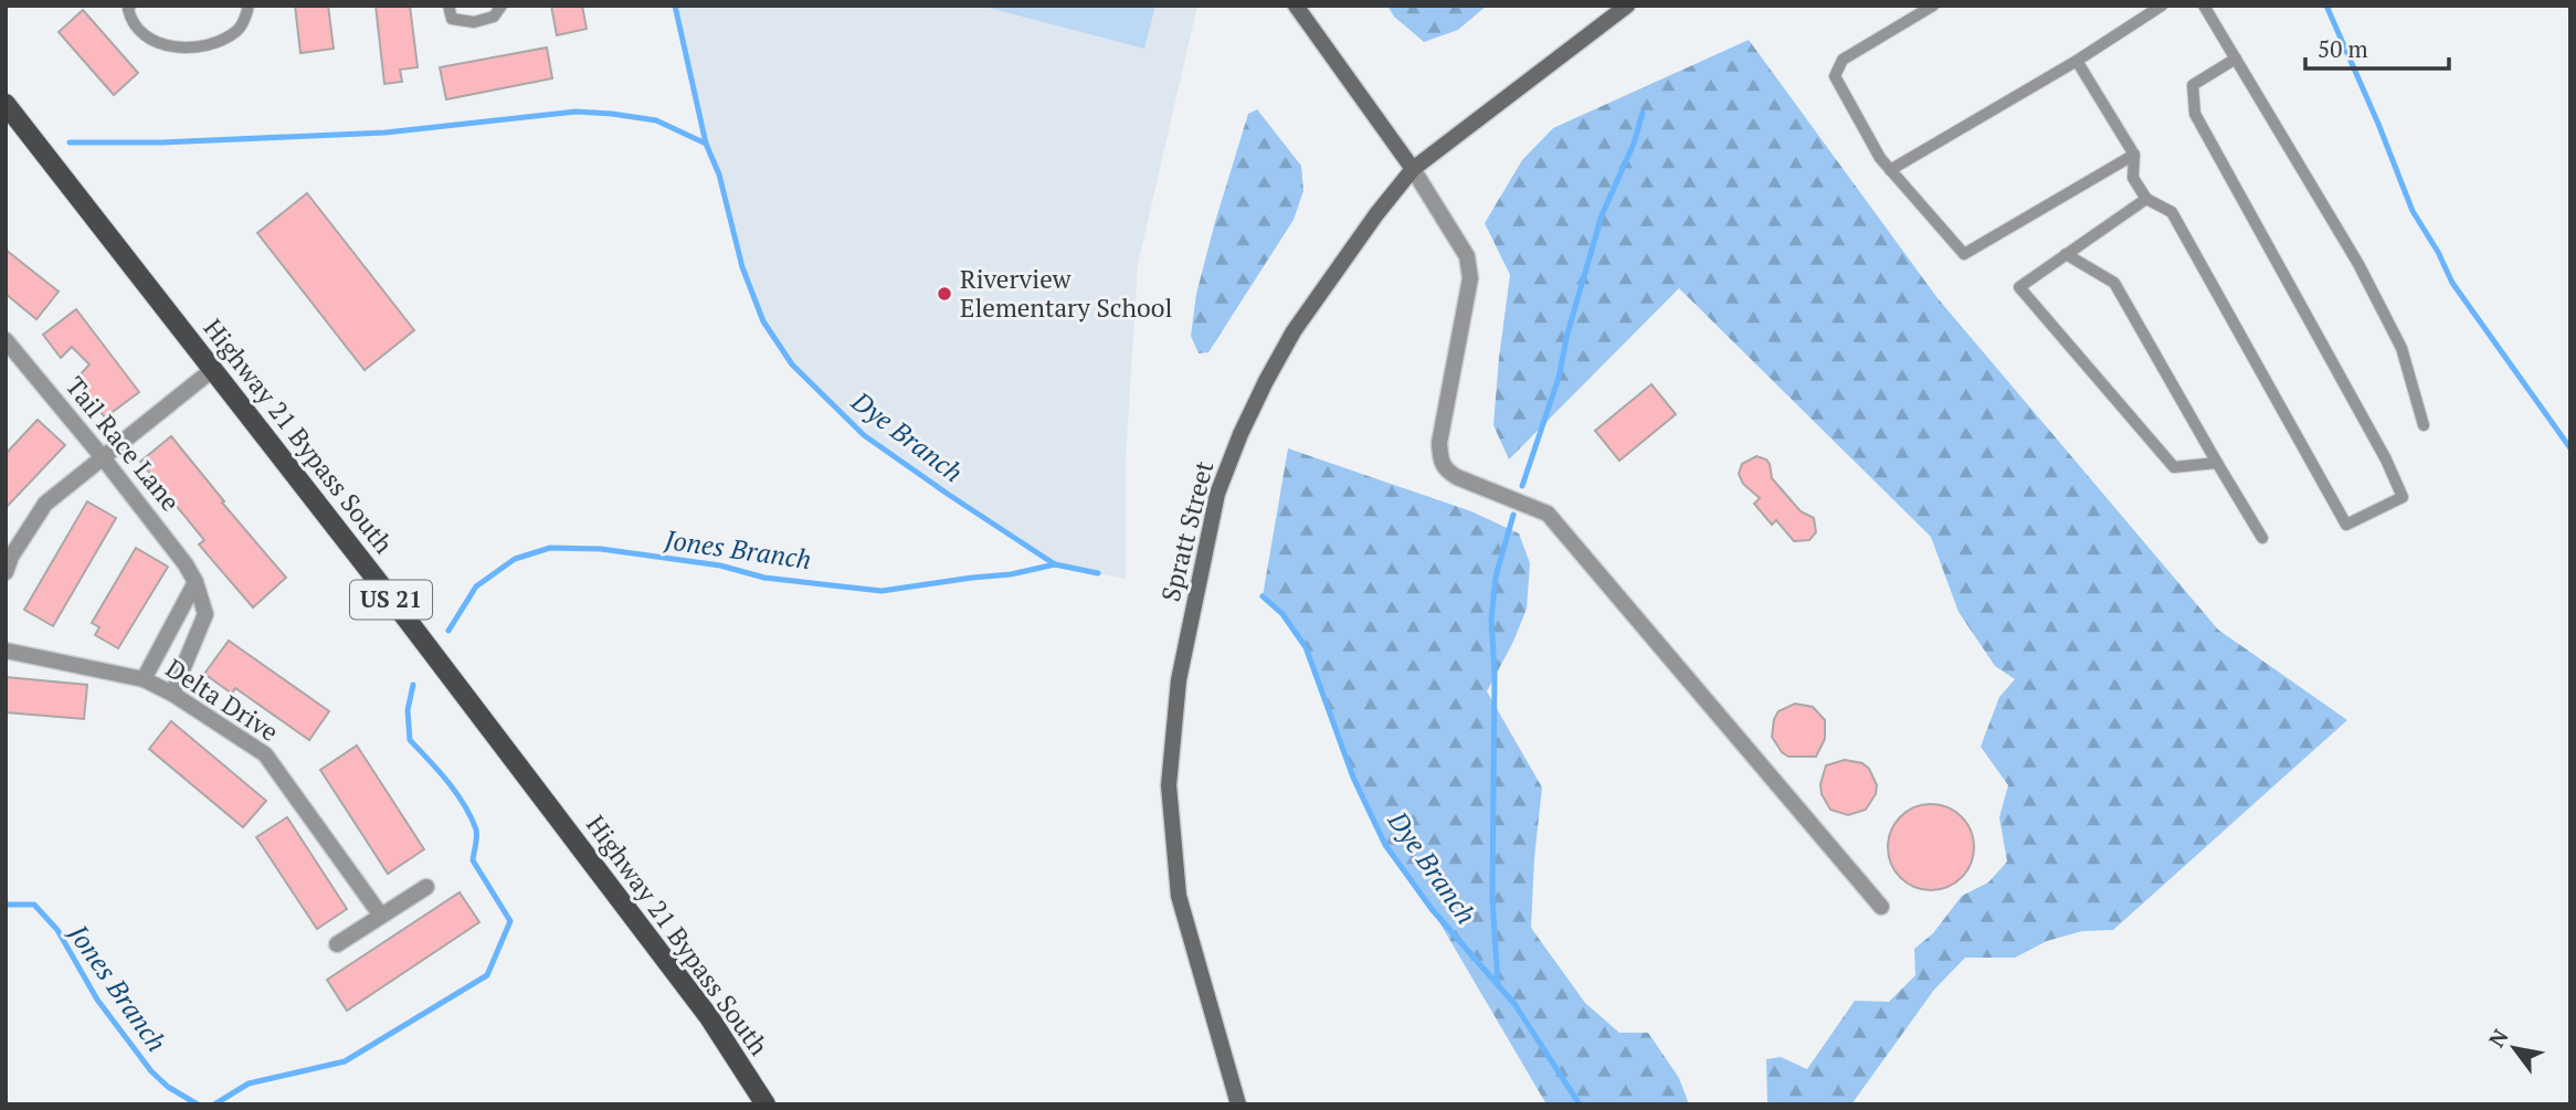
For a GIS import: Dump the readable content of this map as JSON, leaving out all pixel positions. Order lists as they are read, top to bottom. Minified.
{"streets":{"main road":["Highway 21 Bypass South","Spratt Street","US 21"],"street":["Tail Race Lane","Delta Drive"]},"crossings":[["Tail Race Lane","Delta Drive"]],"water":["Dye Branch","Jones Branch"],"places":["Riverview Elementary School"],"scale_bar":"50 m","north":"top left"}
